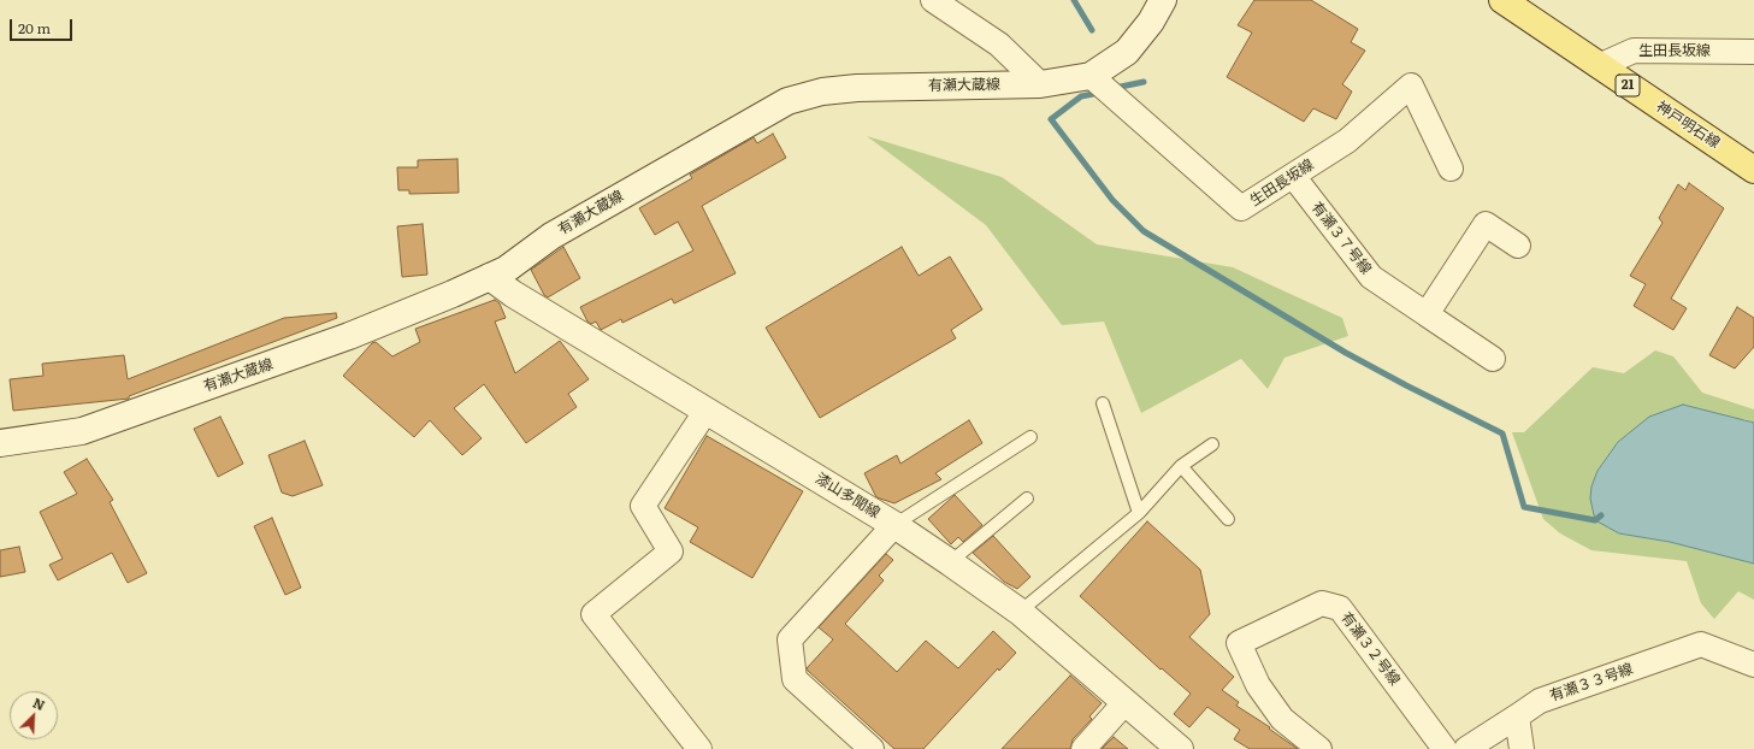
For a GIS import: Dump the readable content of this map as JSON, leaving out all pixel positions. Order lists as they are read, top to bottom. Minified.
{"streets":{"main road":["有瀬大蔵線","21","神戸明石線","漆山多聞線"],"street":["生田長坂線","有瀬３７号線","有瀬３２号線","有瀬３３号線"]},"crossings":[["生田長坂線","有瀬大蔵線"],["生田長坂線","神戸明石線"],["生田長坂線","有瀬３７号線"],["有瀬大蔵線","漆山多聞線"]],"scale_bar":"20 m","north":"top right"}
